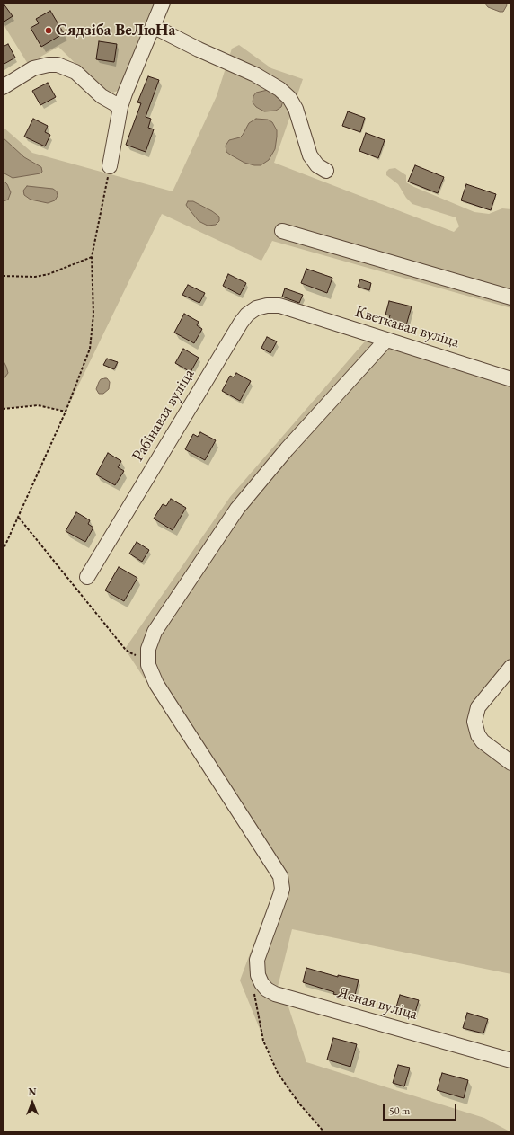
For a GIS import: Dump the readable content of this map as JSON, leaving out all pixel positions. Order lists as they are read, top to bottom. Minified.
{"streets":{"street":["Кветкавая вуліца","Рабінавая вуліца","Ясная вуліца"]},"crossings":[["Кветкавая вуліца","Рабінавая вуліца"]],"places":["Сядзіба ВеЛюНа"],"scale_bar":"50 m","north":"top"}
